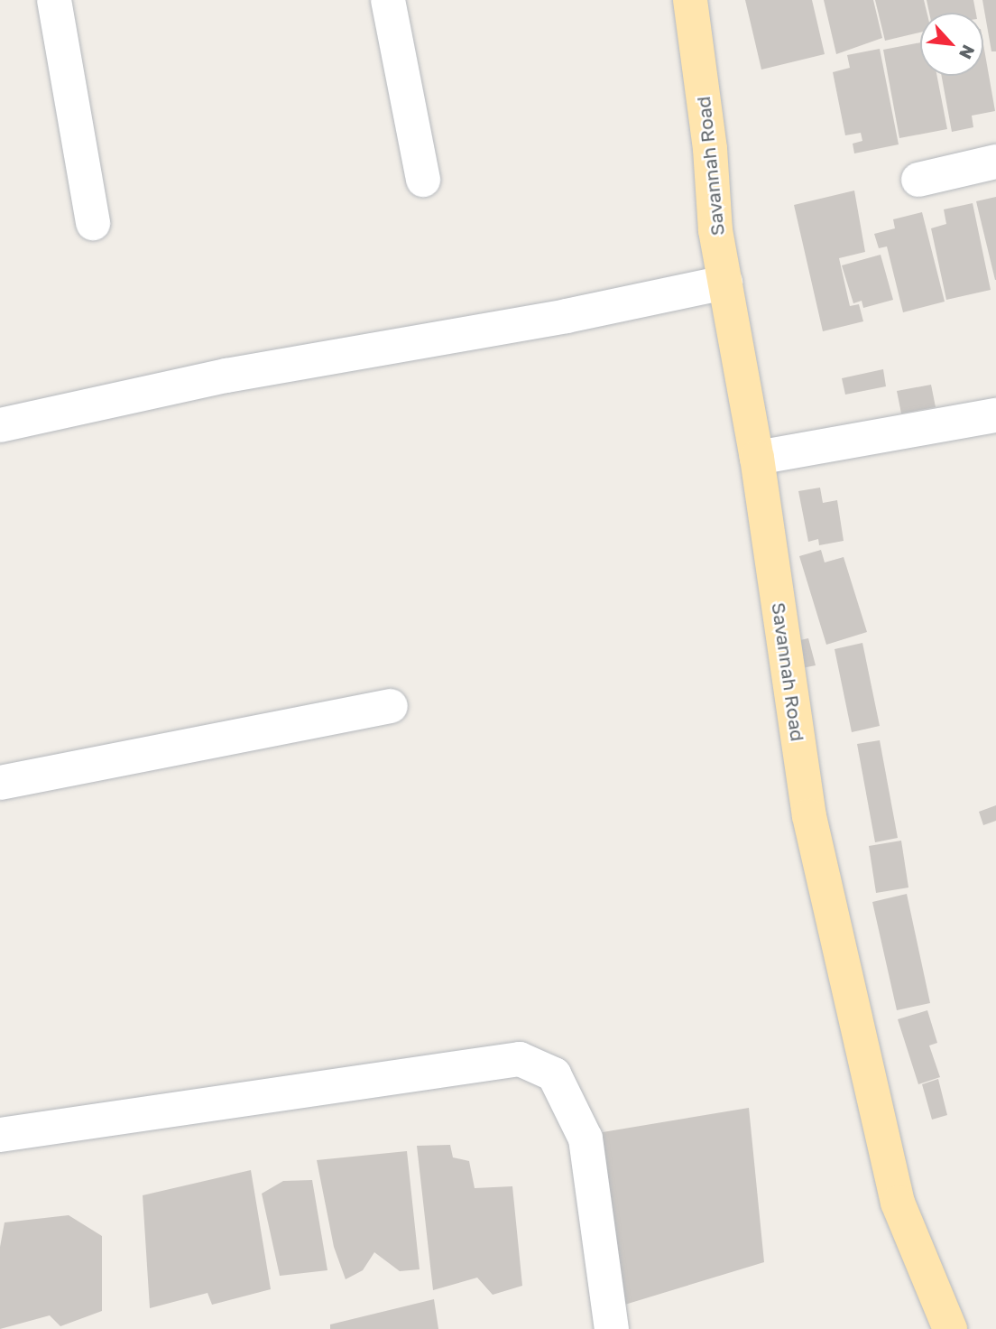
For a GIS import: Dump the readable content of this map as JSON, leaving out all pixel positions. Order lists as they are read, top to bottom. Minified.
{"streets":{"main road":["Savannah Road"]},"north":"bottom right"}
